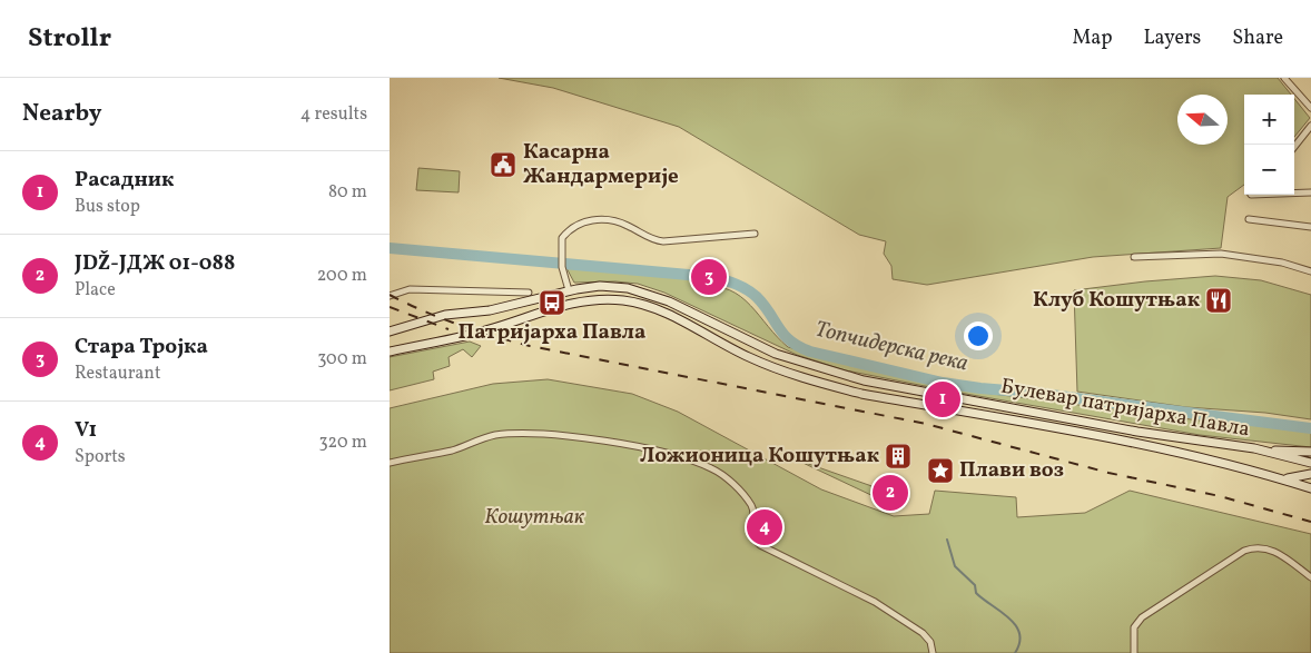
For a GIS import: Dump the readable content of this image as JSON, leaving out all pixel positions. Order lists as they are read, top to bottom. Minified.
{"streets":{"main road":["Булевар патријарха Павла"]},"water":["Топчидерска река"],"parks":["Кошутњак"],"places":{"public building":["Касарна Жандармерије"],"restaurant":["Клуб Кошутњак"],"bus stop":["Патријарха Павла"],"building":["Ложионица Кошутњак"],"place":["Плави воз"]},"north":"left","page":{"header":"Strollr","nav":["Map","Layers","Share"],"heading":["Nearby","4 results"],"map_buttons":["+","−"],"list":[{"mark":"1","name":"Расадник","note":"Bus stop","value":"80 m"},{"mark":"2","name":"JDŽ-JДЖ 01-088","note":"Place","value":"200 m"},{"mark":"3","name":"Стара Тројка","note":"Restaurant","value":"300 m"},{"mark":"4","name":"V1","note":"Sports","value":"320 m"}],"pins":["3","1","2","4"]}}
